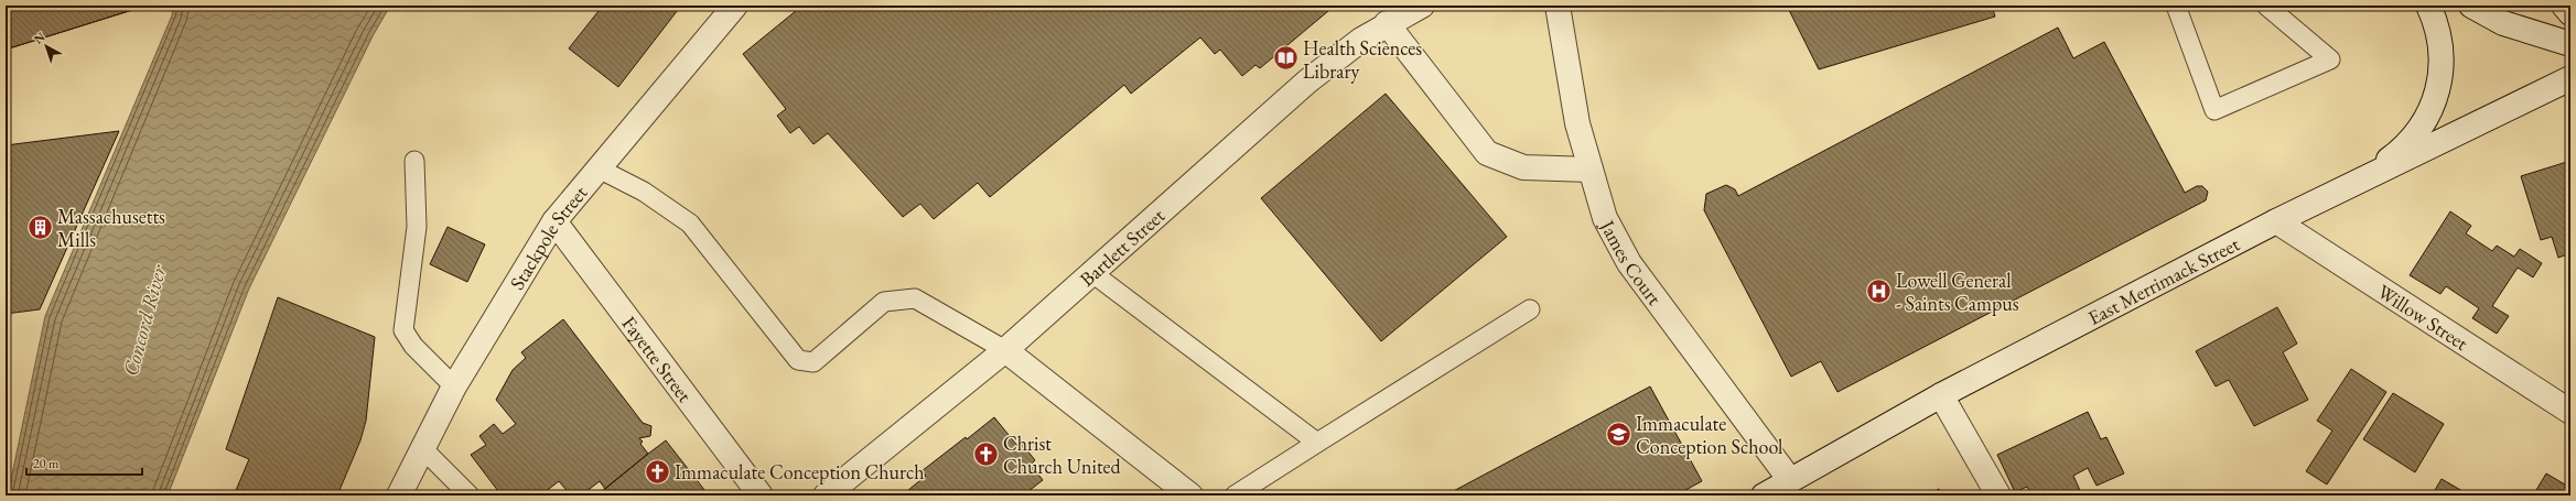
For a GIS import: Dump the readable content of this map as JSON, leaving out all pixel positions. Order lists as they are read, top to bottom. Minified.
{"streets":{"street":["Stackpole Street","Bartlett Street","James Court","East Merrimack Street","Willow Street","Fayette Street"]},"crossings":[["Stackpole Street","Fayette Street"],["James Court","East Merrimack Street"],["East Merrimack Street","Willow Street"]],"water":["Concord River"],"places":{"library":["Health Sciences Library"],"building":["Massachusetts Mills"],"hospital":["Lowell General - Saints Campus"],"school or university":["Immaculate Conception School"],"church":["Christ Church United","Immaculate Conception Church"]},"scale_bar":"20 m","north":"top left"}
